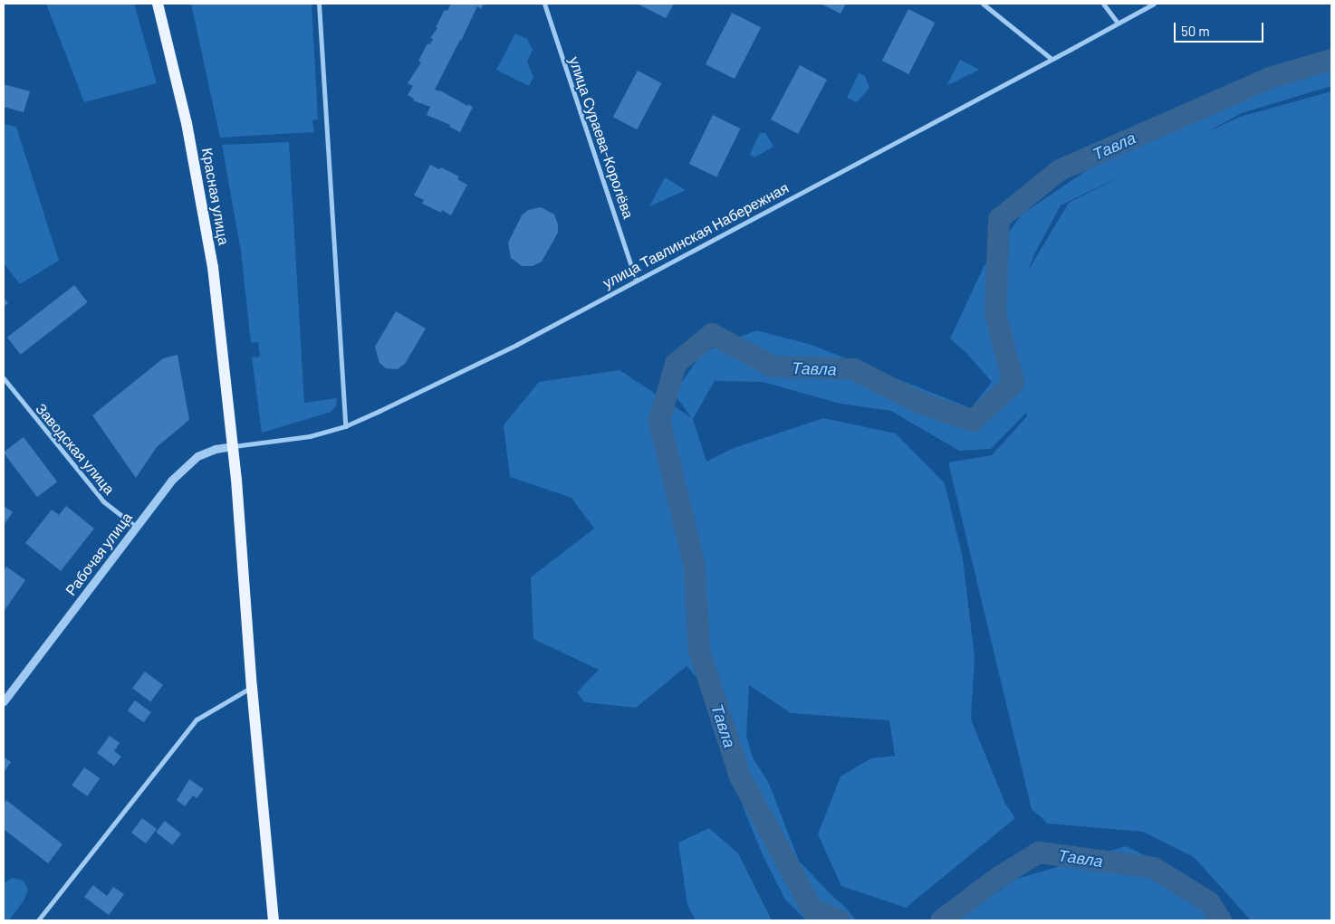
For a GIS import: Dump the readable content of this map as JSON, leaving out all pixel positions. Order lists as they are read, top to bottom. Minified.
{"streets":{"main road":["Красная улица"],"street":["улица Сураева-Королёва","улица Тавлинская Набережная","Заводская улица","Рабочая улица"]},"crossings":[["улица Сураева-Королёва","улица Тавлинская Набережная"],["Красная улица","улица Тавлинская Набережная"],["Красная улица","Рабочая улица"],["улица Тавлинская Набережная","Рабочая улица"],["Заводская улица","Рабочая улица"]],"water":["Тавла"],"scale_bar":"50 m"}
